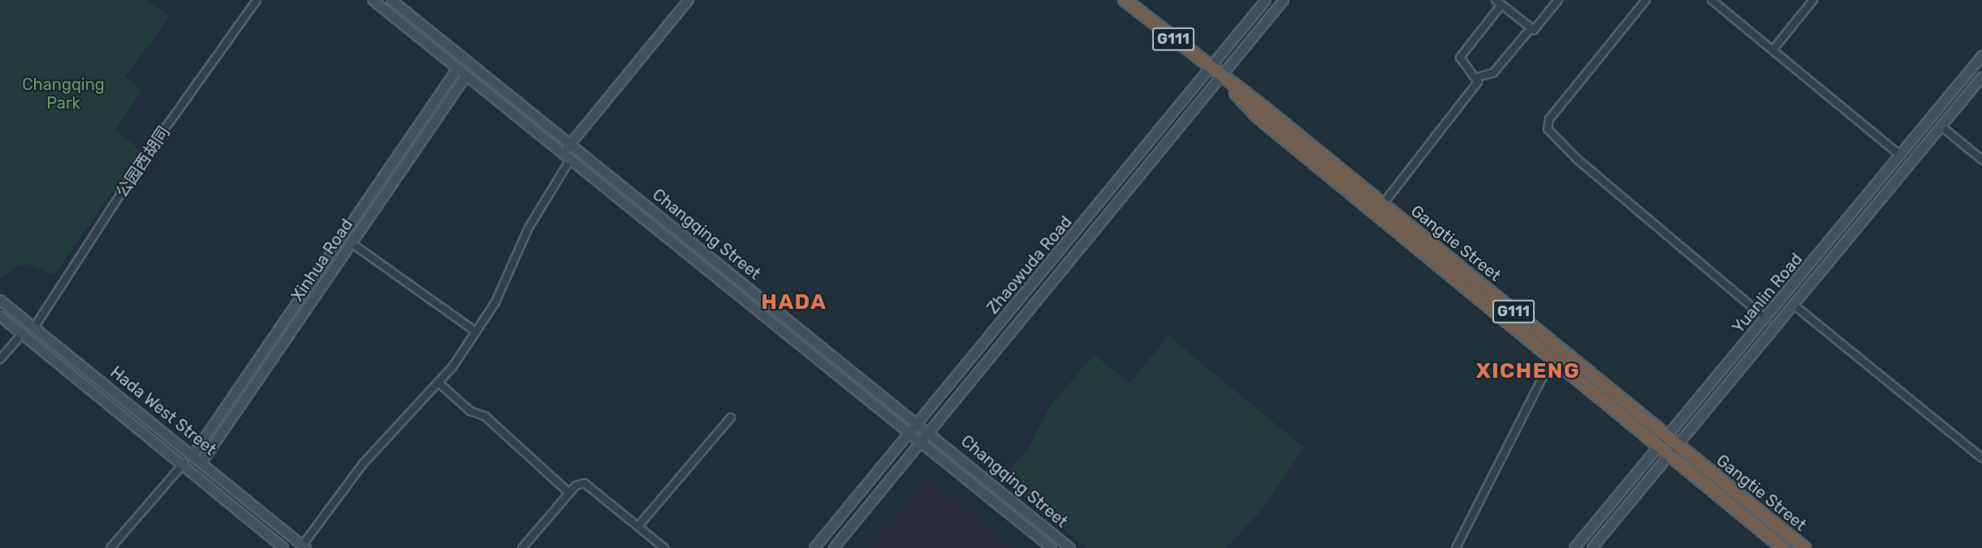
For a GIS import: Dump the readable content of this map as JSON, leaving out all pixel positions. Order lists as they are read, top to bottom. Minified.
{"streets":{"highway":["G111","Gangtie Street"],"main road":["Changqing Street","Xinhua Road","Zhaowuda Road","Yuanlin Road","Hada West Street"],"street":["公园西胡同"]},"crossings":[["公园西胡同","Hada West Street"],["Changqing Street","Xinhua Road"],["Changqing Street","Zhaowuda Road"],["Gangtie Street","Zhaowuda Road"],["Gangtie Street","Yuanlin Road"],["Xinhua Road","Hada West Street"]],"districts":["HADA","XICHENG"],"parks":["Changqing Park"]}
